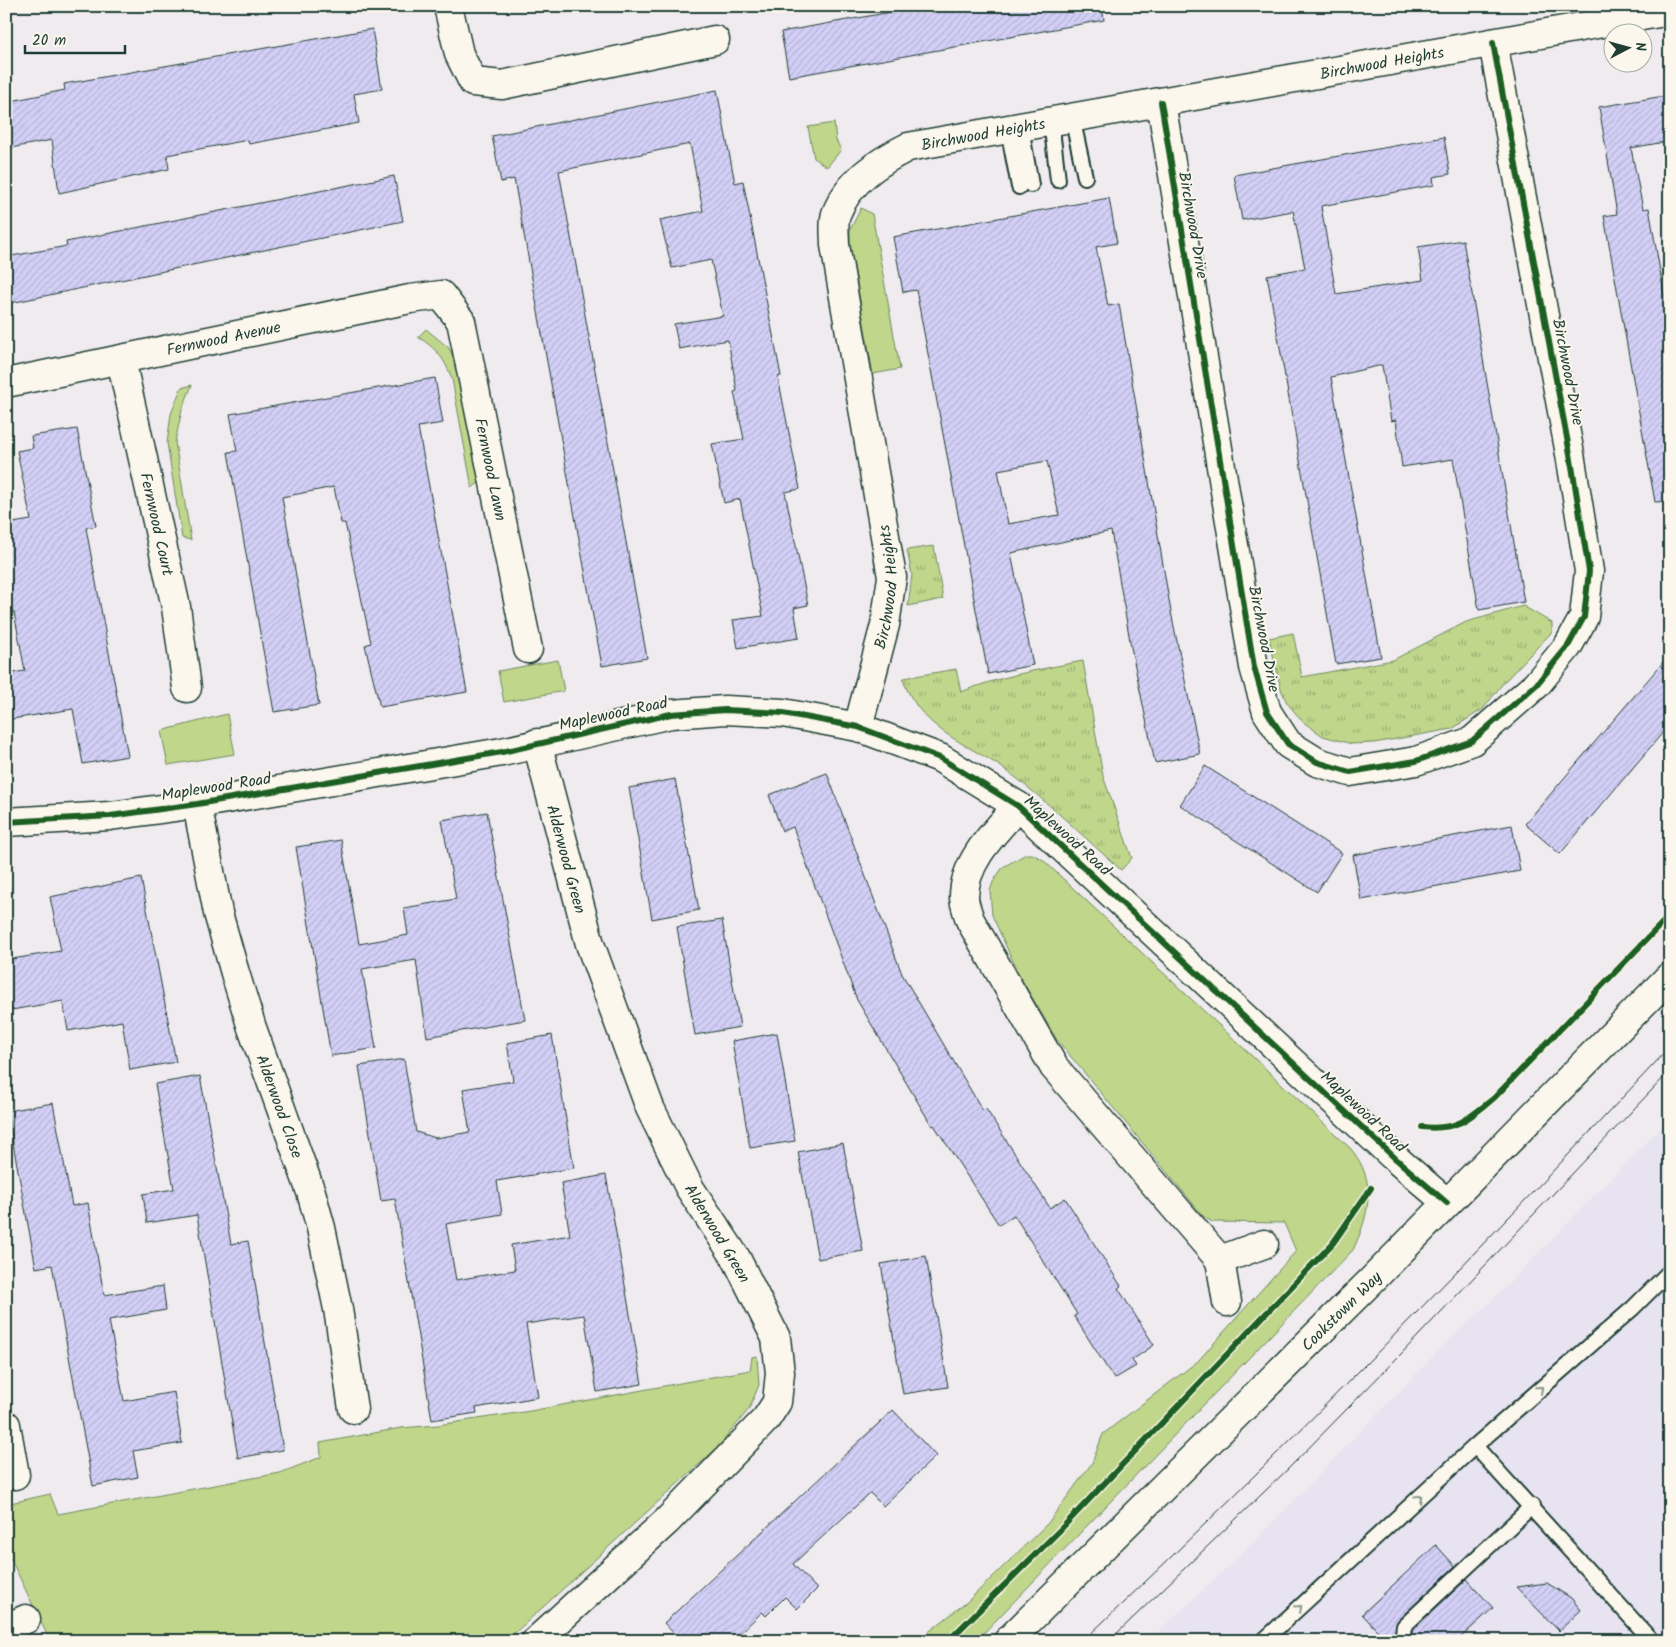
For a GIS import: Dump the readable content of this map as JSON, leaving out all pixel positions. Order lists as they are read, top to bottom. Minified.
{"streets":{"street":["Birchwood Heights","Birchwood Drive","Fernwood Avenue","Fernwood Lawn","Fernwood Court","Maplewood Road","Alderwood Green","Alderwood Close","Cookstown Way"]},"crossings":[["Birchwood Heights","Birchwood Drive"],["Birchwood Heights","Maplewood Road"],["Fernwood Avenue","Fernwood Lawn"],["Fernwood Avenue","Fernwood Court"],["Maplewood Road","Alderwood Green"],["Maplewood Road","Alderwood Close"],["Maplewood Road","Cookstown Way"]],"scale_bar":"20 m","north":"right"}
